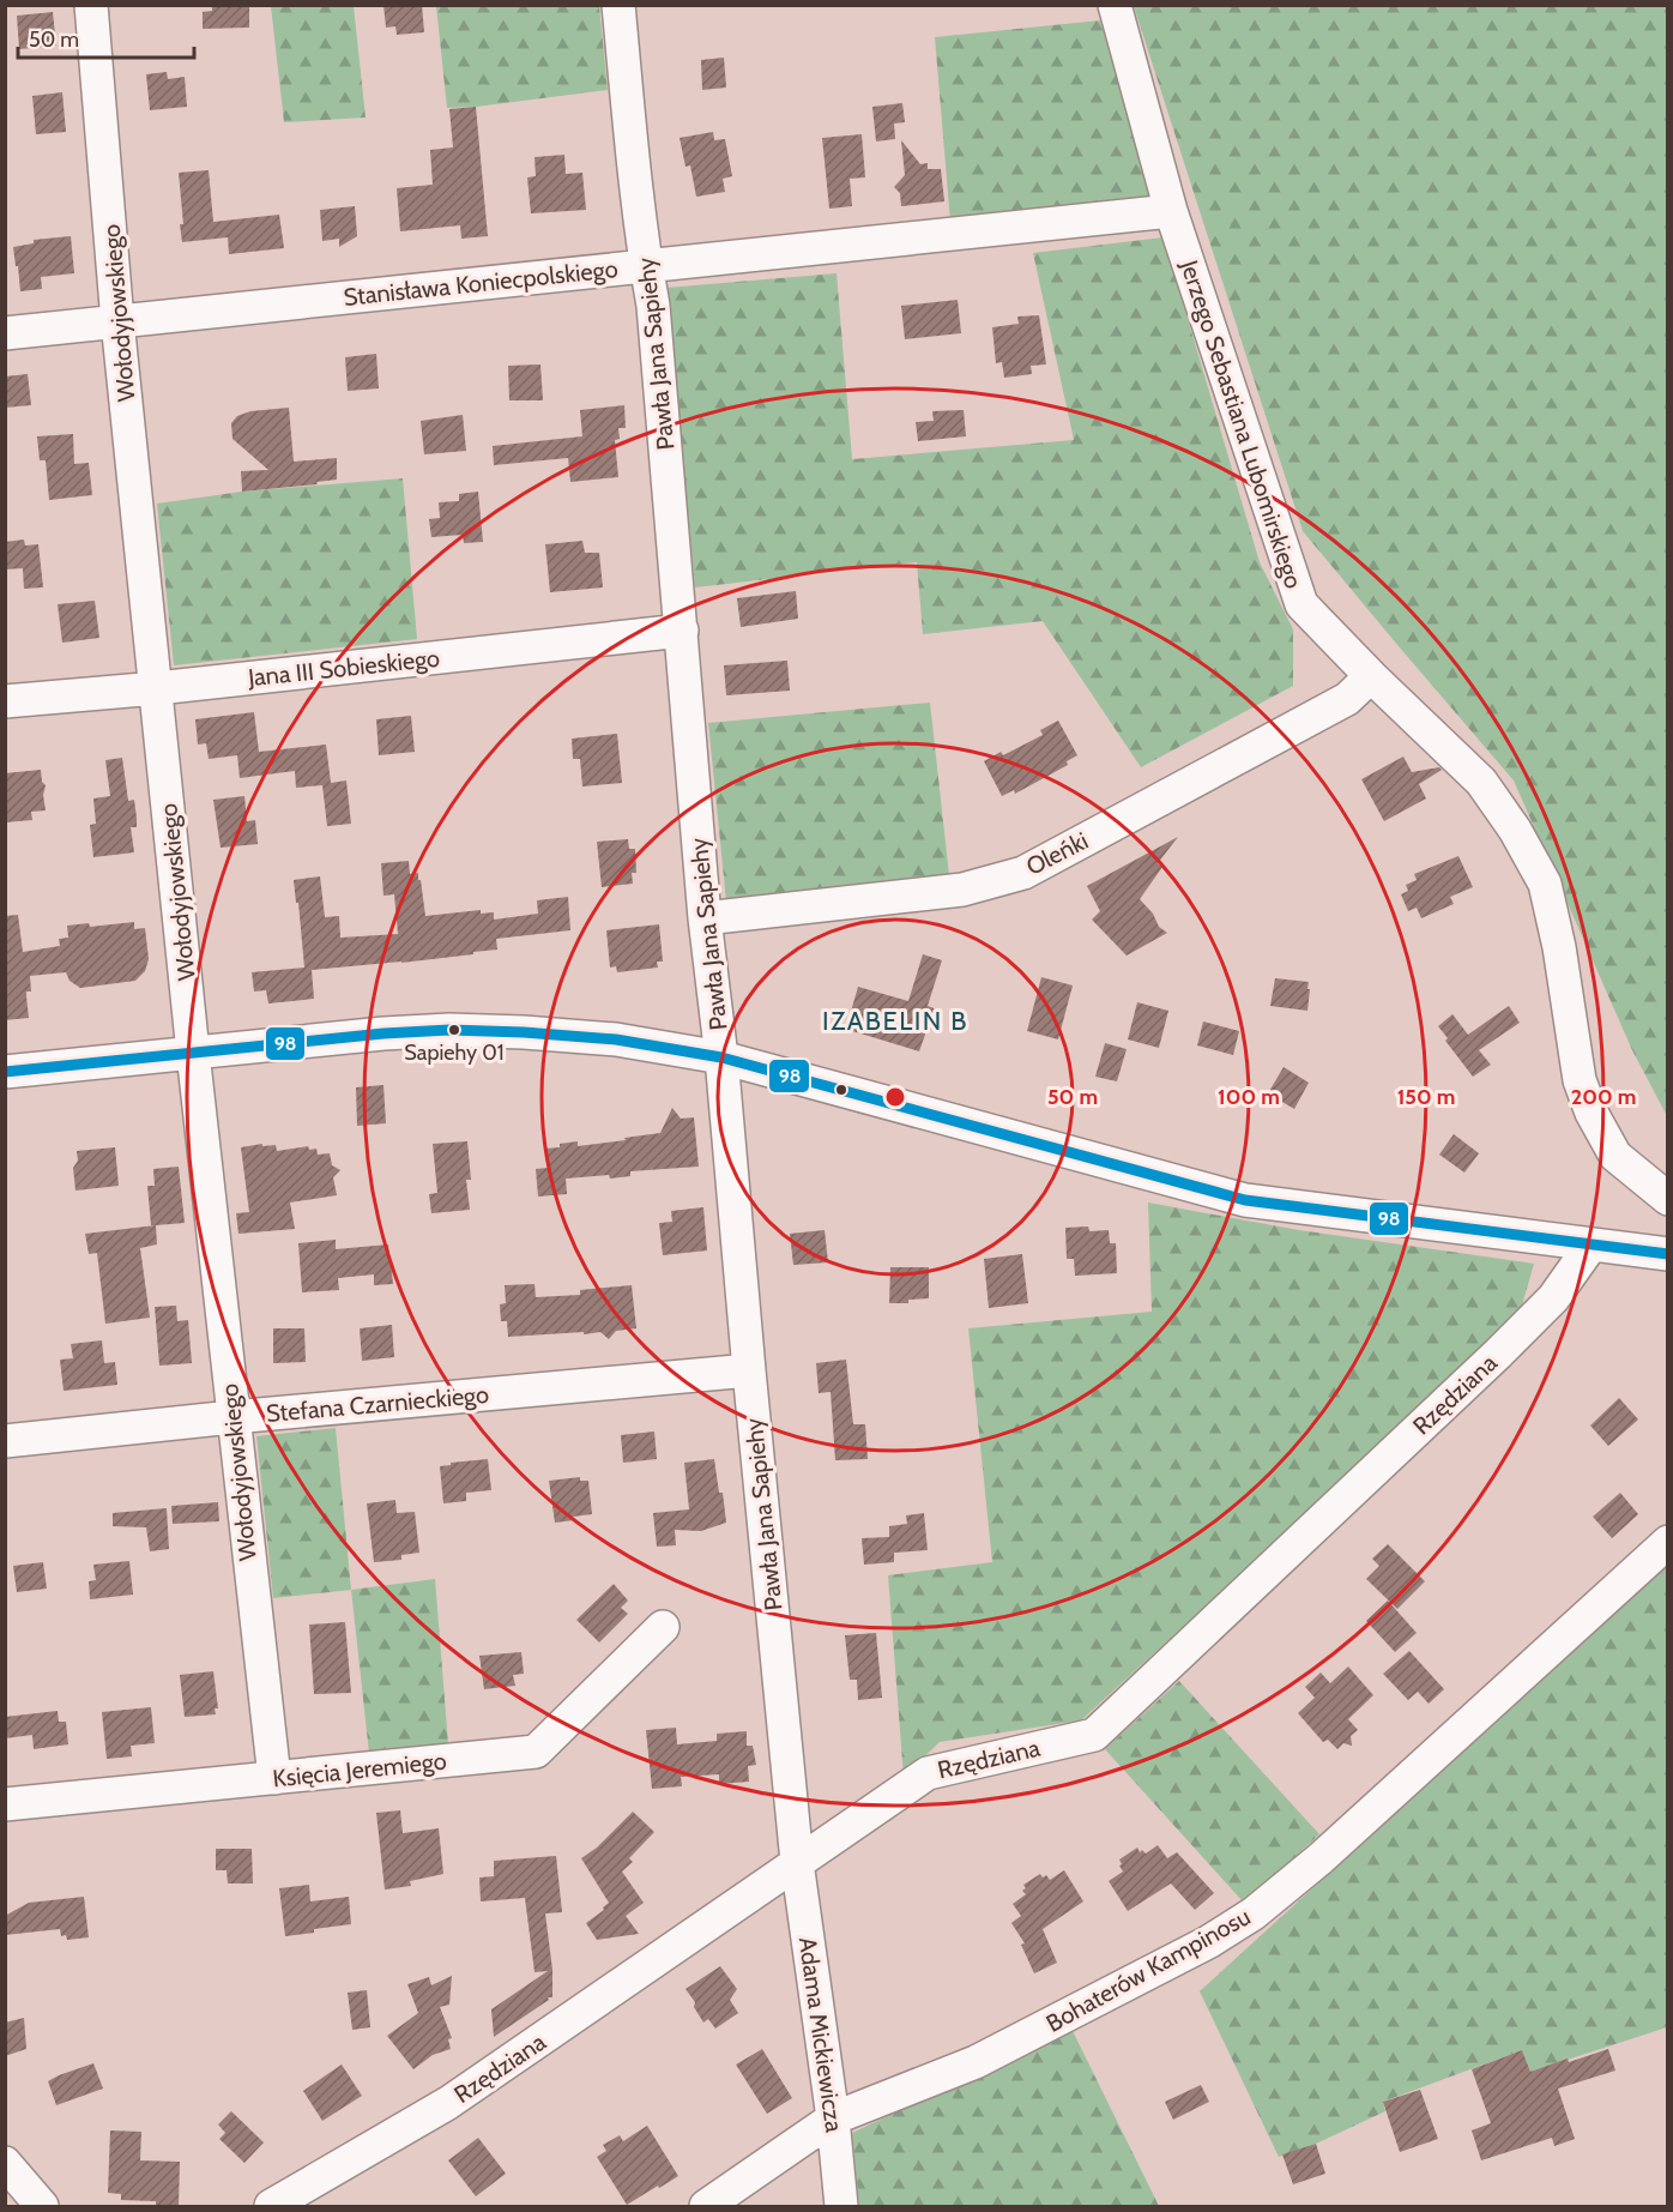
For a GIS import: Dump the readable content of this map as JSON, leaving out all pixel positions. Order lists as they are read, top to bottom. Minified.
{"streets":{"street":["Stanisława Koniecpolskiego","Wołodyjowskiego","Pawła Jana Sapiehy","Jerzego Sebastiana Lubomirskiego","Jana III Sobieskiego","Oleńki","Rzędziana","Stefana Czarnieckiego","Księcia Jeremiego","Bohaterów Kampinosu","Adama Mickiewicza"]},"crossings":[["Stanisława Koniecpolskiego","Wołodyjowskiego"],["Stanisława Koniecpolskiego","Pawła Jana Sapiehy"],["Stanisława Koniecpolskiego","Jerzego Sebastiana Lubomirskiego"],["Wołodyjowskiego","Jana III Sobieskiego"],["Wołodyjowskiego","Stefana Czarnieckiego"],["Wołodyjowskiego","Księcia Jeremiego"],["Pawła Jana Sapiehy","Jana III Sobieskiego"],["Pawła Jana Sapiehy","Oleńki"],["Pawła Jana Sapiehy","Rzędziana"],["Pawła Jana Sapiehy","Stefana Czarnieckiego"],["Pawła Jana Sapiehy","Adama Mickiewicza"],["Jerzego Sebastiana Lubomirskiego","Oleńki"],["Rzędziana","Adama Mickiewicza"],["Bohaterów Kampinosu","Adama Mickiewicza"]],"districts":["IZABELIN B"],"places":["Sapiehy 01"],"lines":["transit line 98"],"scale_bar":"50 m","rings":["50 m","100 m","150 m","200 m"]}
